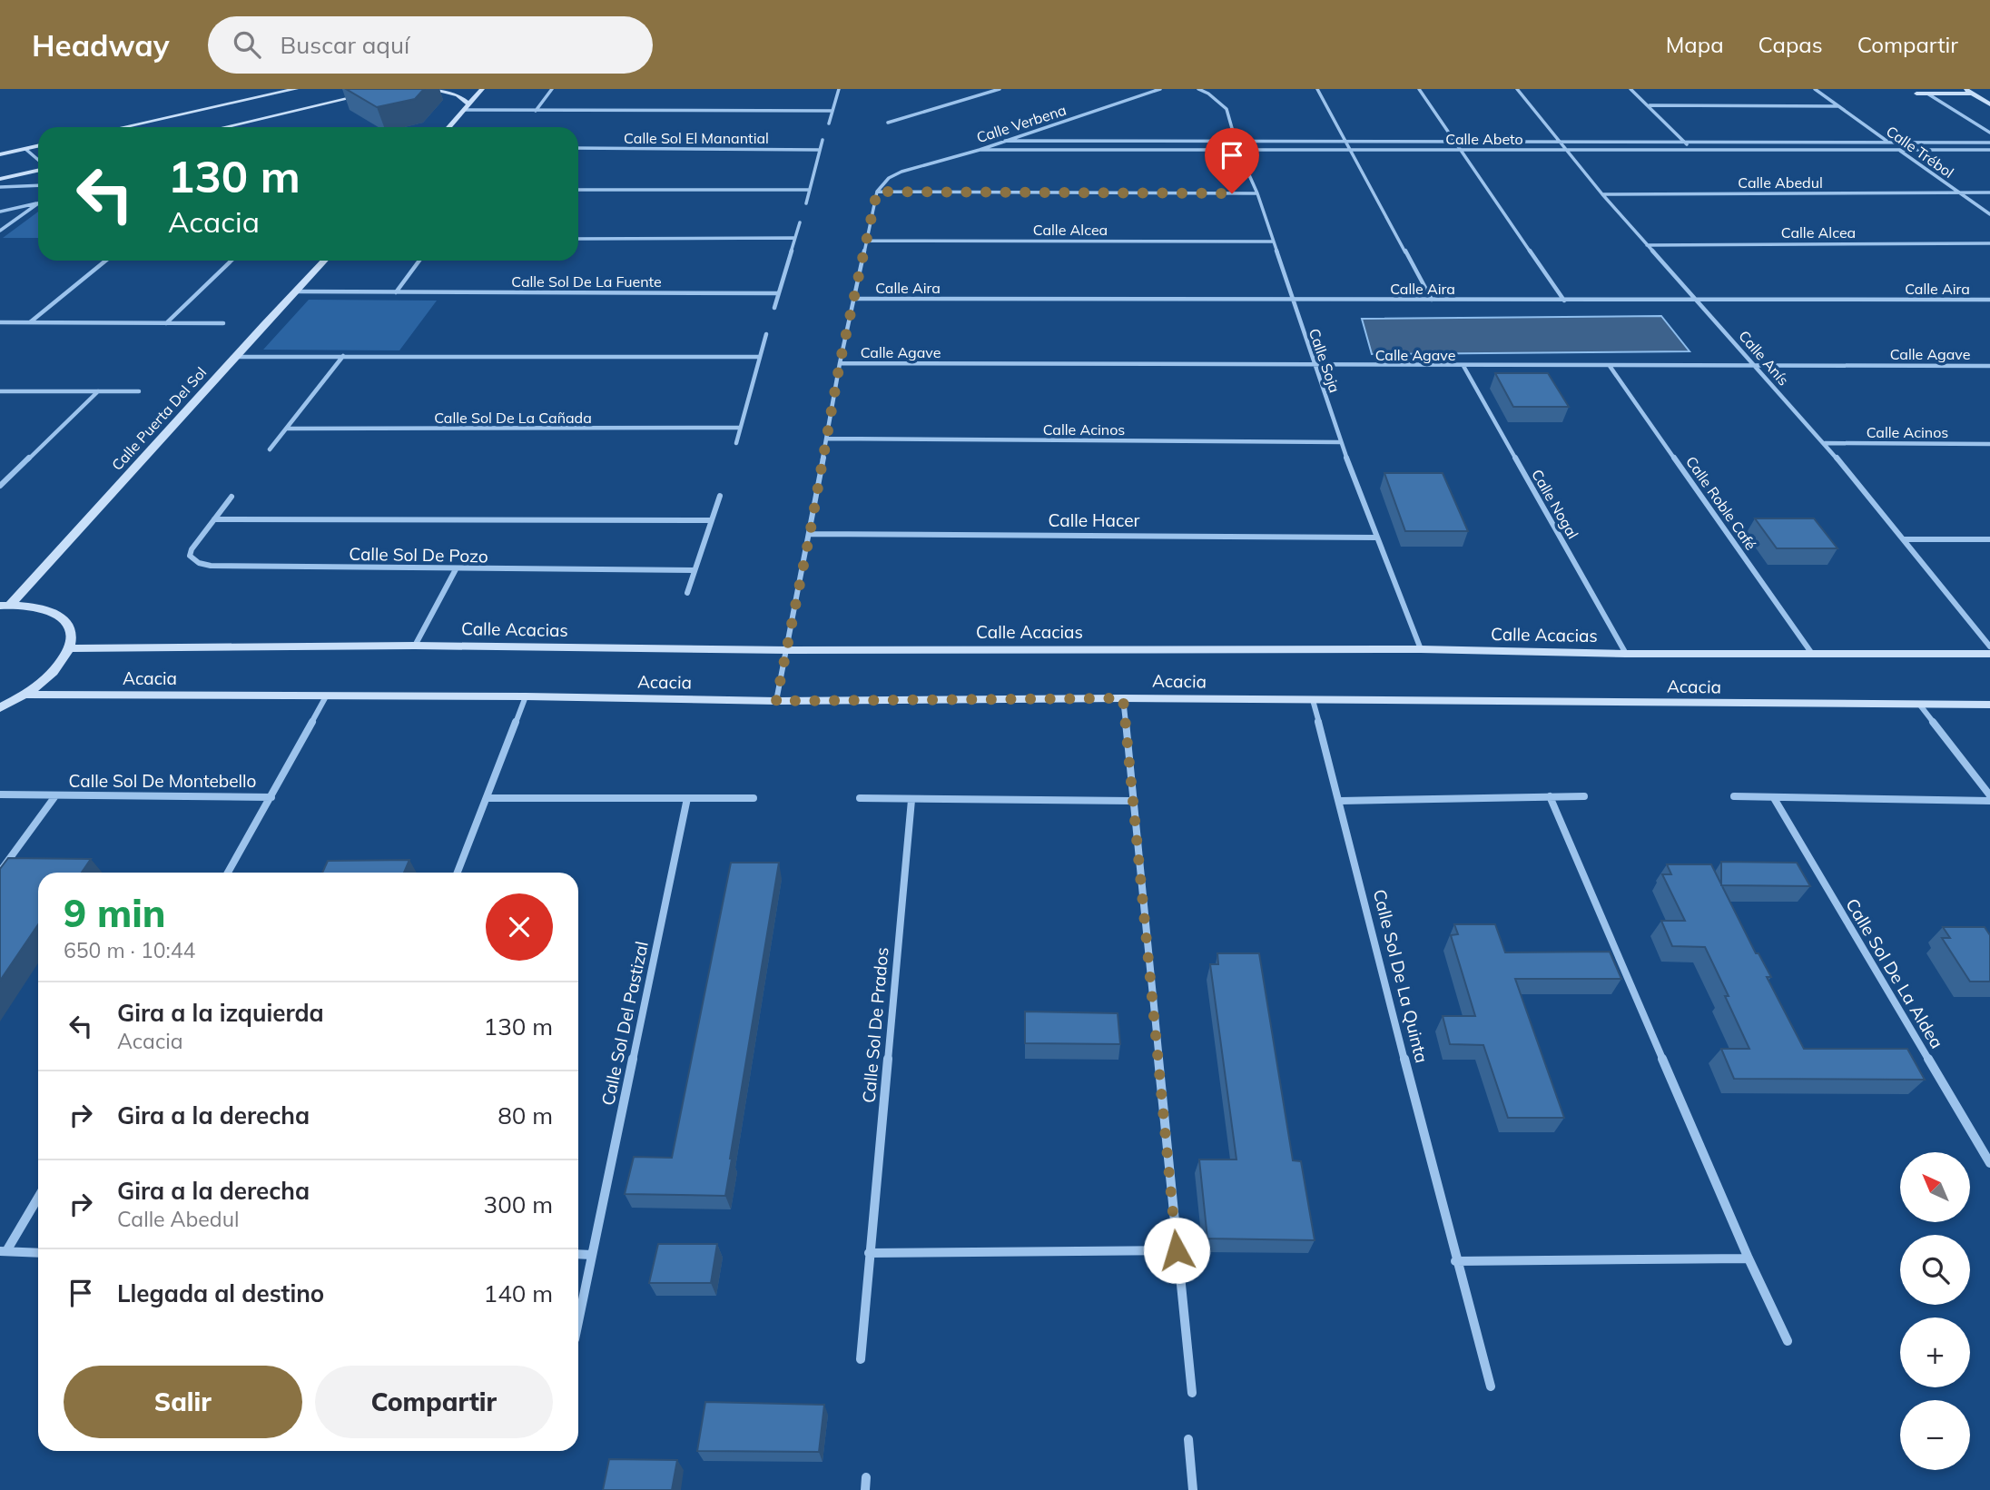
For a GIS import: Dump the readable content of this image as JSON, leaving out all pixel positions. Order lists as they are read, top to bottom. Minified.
{"streets":{"street":["Calle Verbena","Calle Sol El Manantial","Calle Abeto","Calle Trébol","Calle Abedul","Calle Alcea","Calle Sol De La Fuente","Calle Aira","Calle Agave","Calle Anís","Calle Soja","Calle Sol De La Cañada","Calle Puerta Del Sol","Calle Acinos","Calle Roble Café","Calle Nogal","Calle Hacer","Calle Sol De Pozo","Calle Acacias","Acacia","Calle Sol De Montebello","Calle Sol De La Aldea","Calle Sol De La Quinta","Calle Sol Del Pastizal","Calle Sol De Prados"]},"crossings":[["Calle Verbena","Calle Abeto"],["Calle Abeto","Calle Trébol"],["Calle Abeto","Calle Anís"],["Calle Abeto","Calle Soja"],["Calle Trébol","Calle Abedul"],["Calle Abedul","Calle Anís"],["Calle Alcea","Calle Anís"],["Calle Alcea","Calle Soja"],["Calle Sol De La Fuente","Calle Puerta Del Sol"],["Calle Aira","Calle Anís"],["Calle Aira","Calle Soja"],["Calle Agave","Calle Anís"],["Calle Agave","Calle Soja"],["Calle Agave","Calle Roble Café"],["Calle Agave","Calle Nogal"],["Calle Anís","Calle Acinos"],["Calle Soja","Calle Acinos"],["Calle Soja","Calle Hacer"],["Calle Soja","Calle Acacias"],["Calle Roble Café","Calle Acacias"],["Calle Nogal","Calle Acacias"],["Acacia","Calle Sol De Montebello"],["Acacia","Calle Sol De La Quinta"]],"north":"top left","page":{"header":"Headway","search":"Buscar aquí","nav":["Mapa","Capas","Compartir"],"turn":["130 m","Acacia"],"heading":["9 min","650 m · 10:44"],"list":[{"name":"Gira a la izquierda","note":"Acacia","value":"130 m"},{"name":"Gira a la derecha","value":"80 m"},{"name":"Gira a la derecha","note":"Calle Abedul","value":"300 m"},{"name":"Llegada al destino","value":"140 m"}],"map_buttons":["+","−"],"buttons":["Salir","Compartir"]}}
